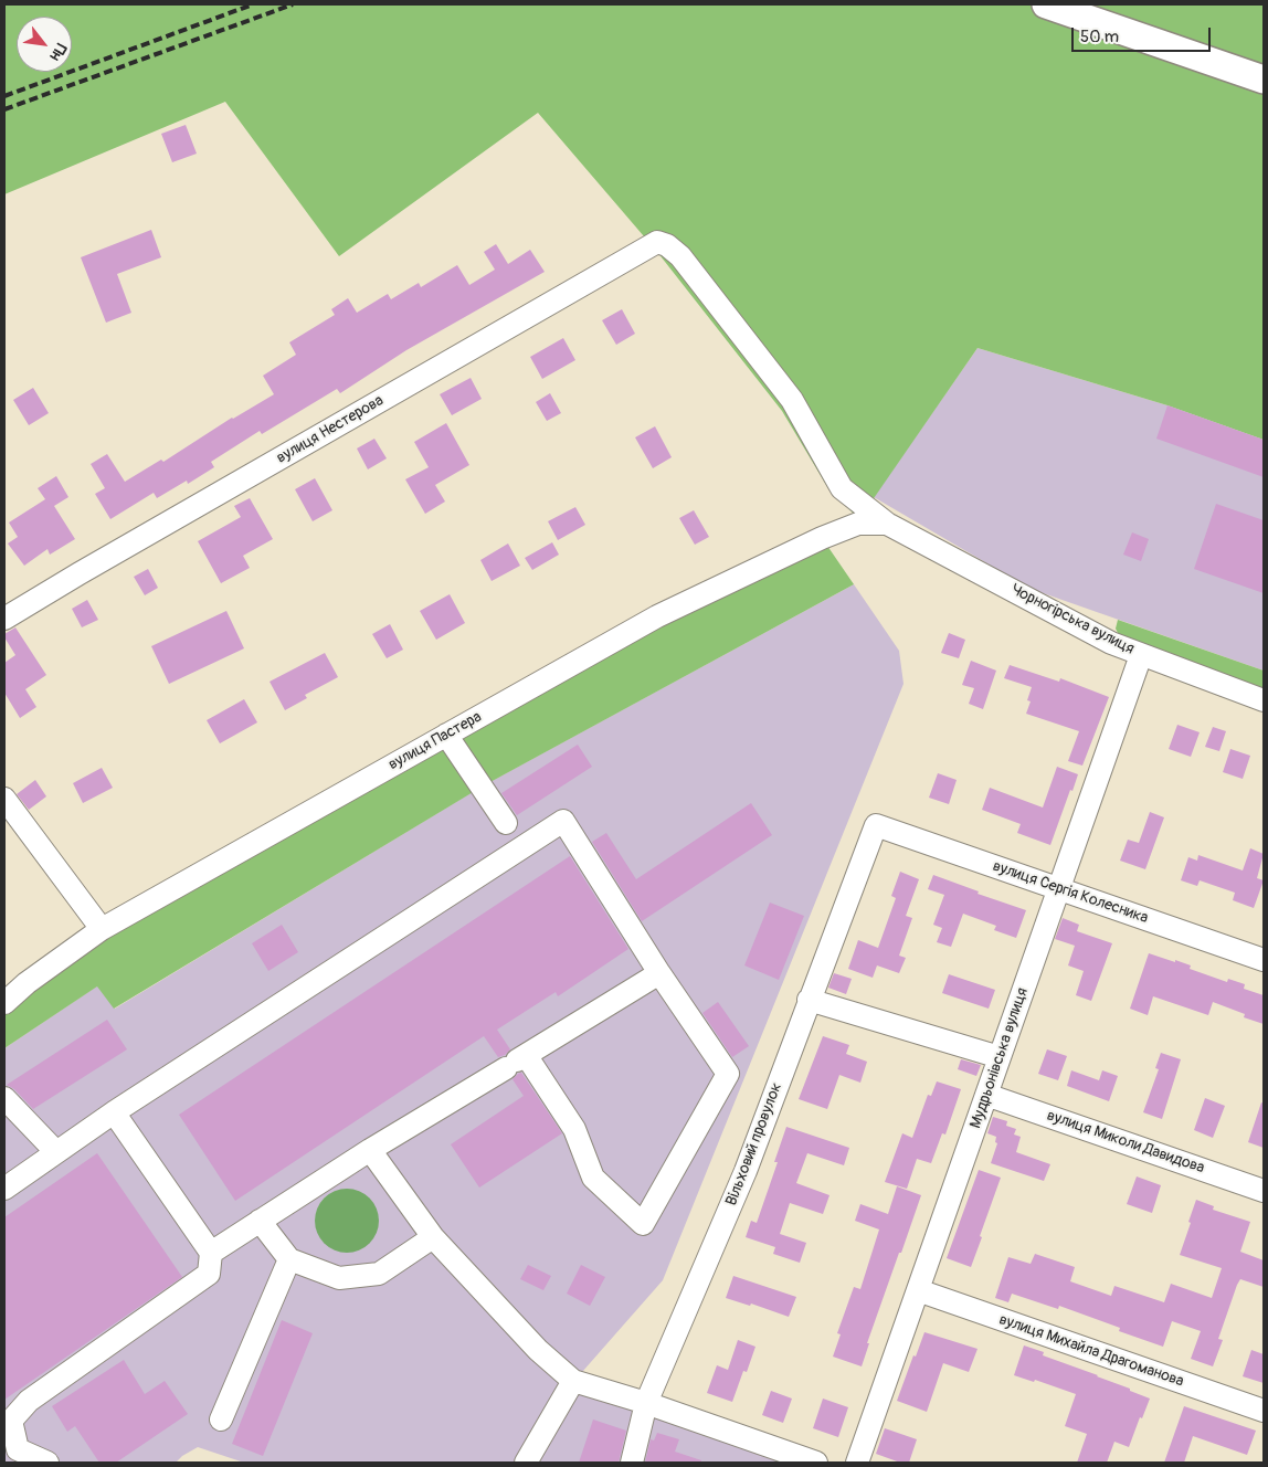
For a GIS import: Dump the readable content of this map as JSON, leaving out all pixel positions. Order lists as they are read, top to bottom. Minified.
{"streets":{"street":["вулиця Нестерова","Чорногірська вулиця","вулиця Пастера","вулиця Сергія Колесника","Мудрьонівська вулиця","вулиця Миколи Давидова","Вільховий провулок","вулиця Михайла Драгоманова"]},"crossings":[["вулиця Нестерова","Чорногірська вулиця"],["Чорногірська вулиця","вулиця Пастера"],["Чорногірська вулиця","Мудрьонівська вулиця"],["вулиця Сергія Колесника","Мудрьонівська вулиця"],["вулиця Сергія Колесника","Вільховий провулок"],["Мудрьонівська вулиця","вулиця Миколи Давидова"],["Мудрьонівська вулиця","вулиця Михайла Драгоманова"]],"scale_bar":"50 m","north":"bottom right"}
